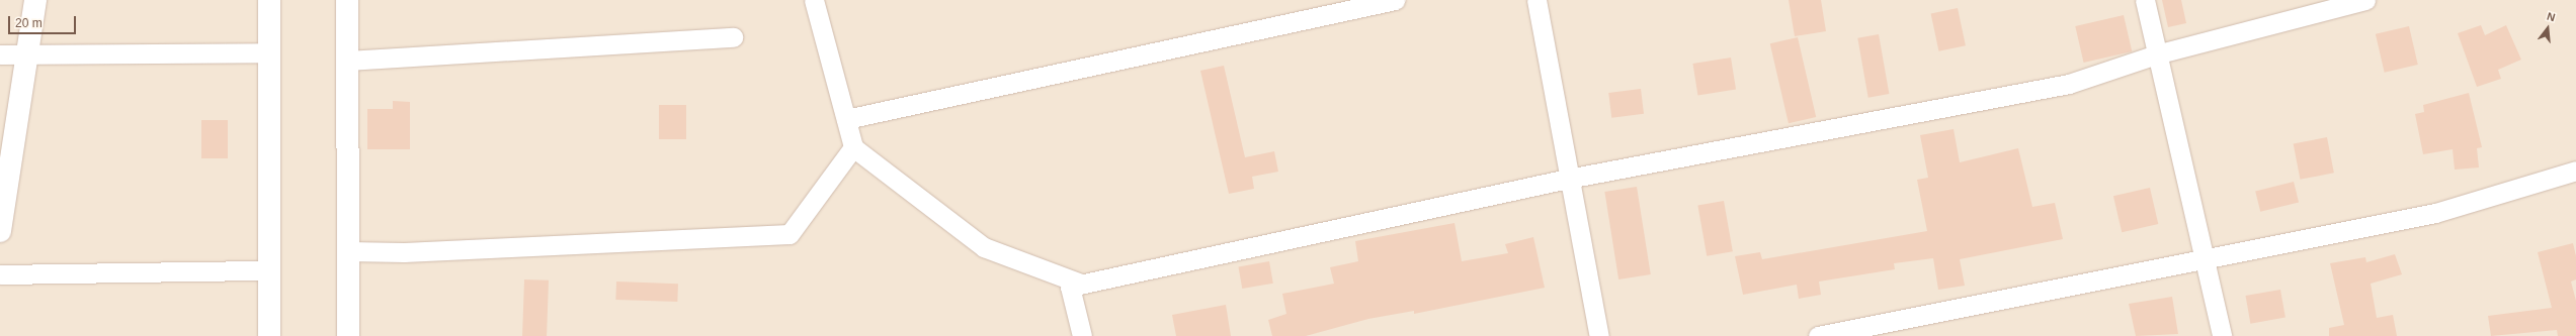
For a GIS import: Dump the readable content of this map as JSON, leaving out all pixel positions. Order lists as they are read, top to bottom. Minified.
{"scale_bar":"20 m","north":"top"}
